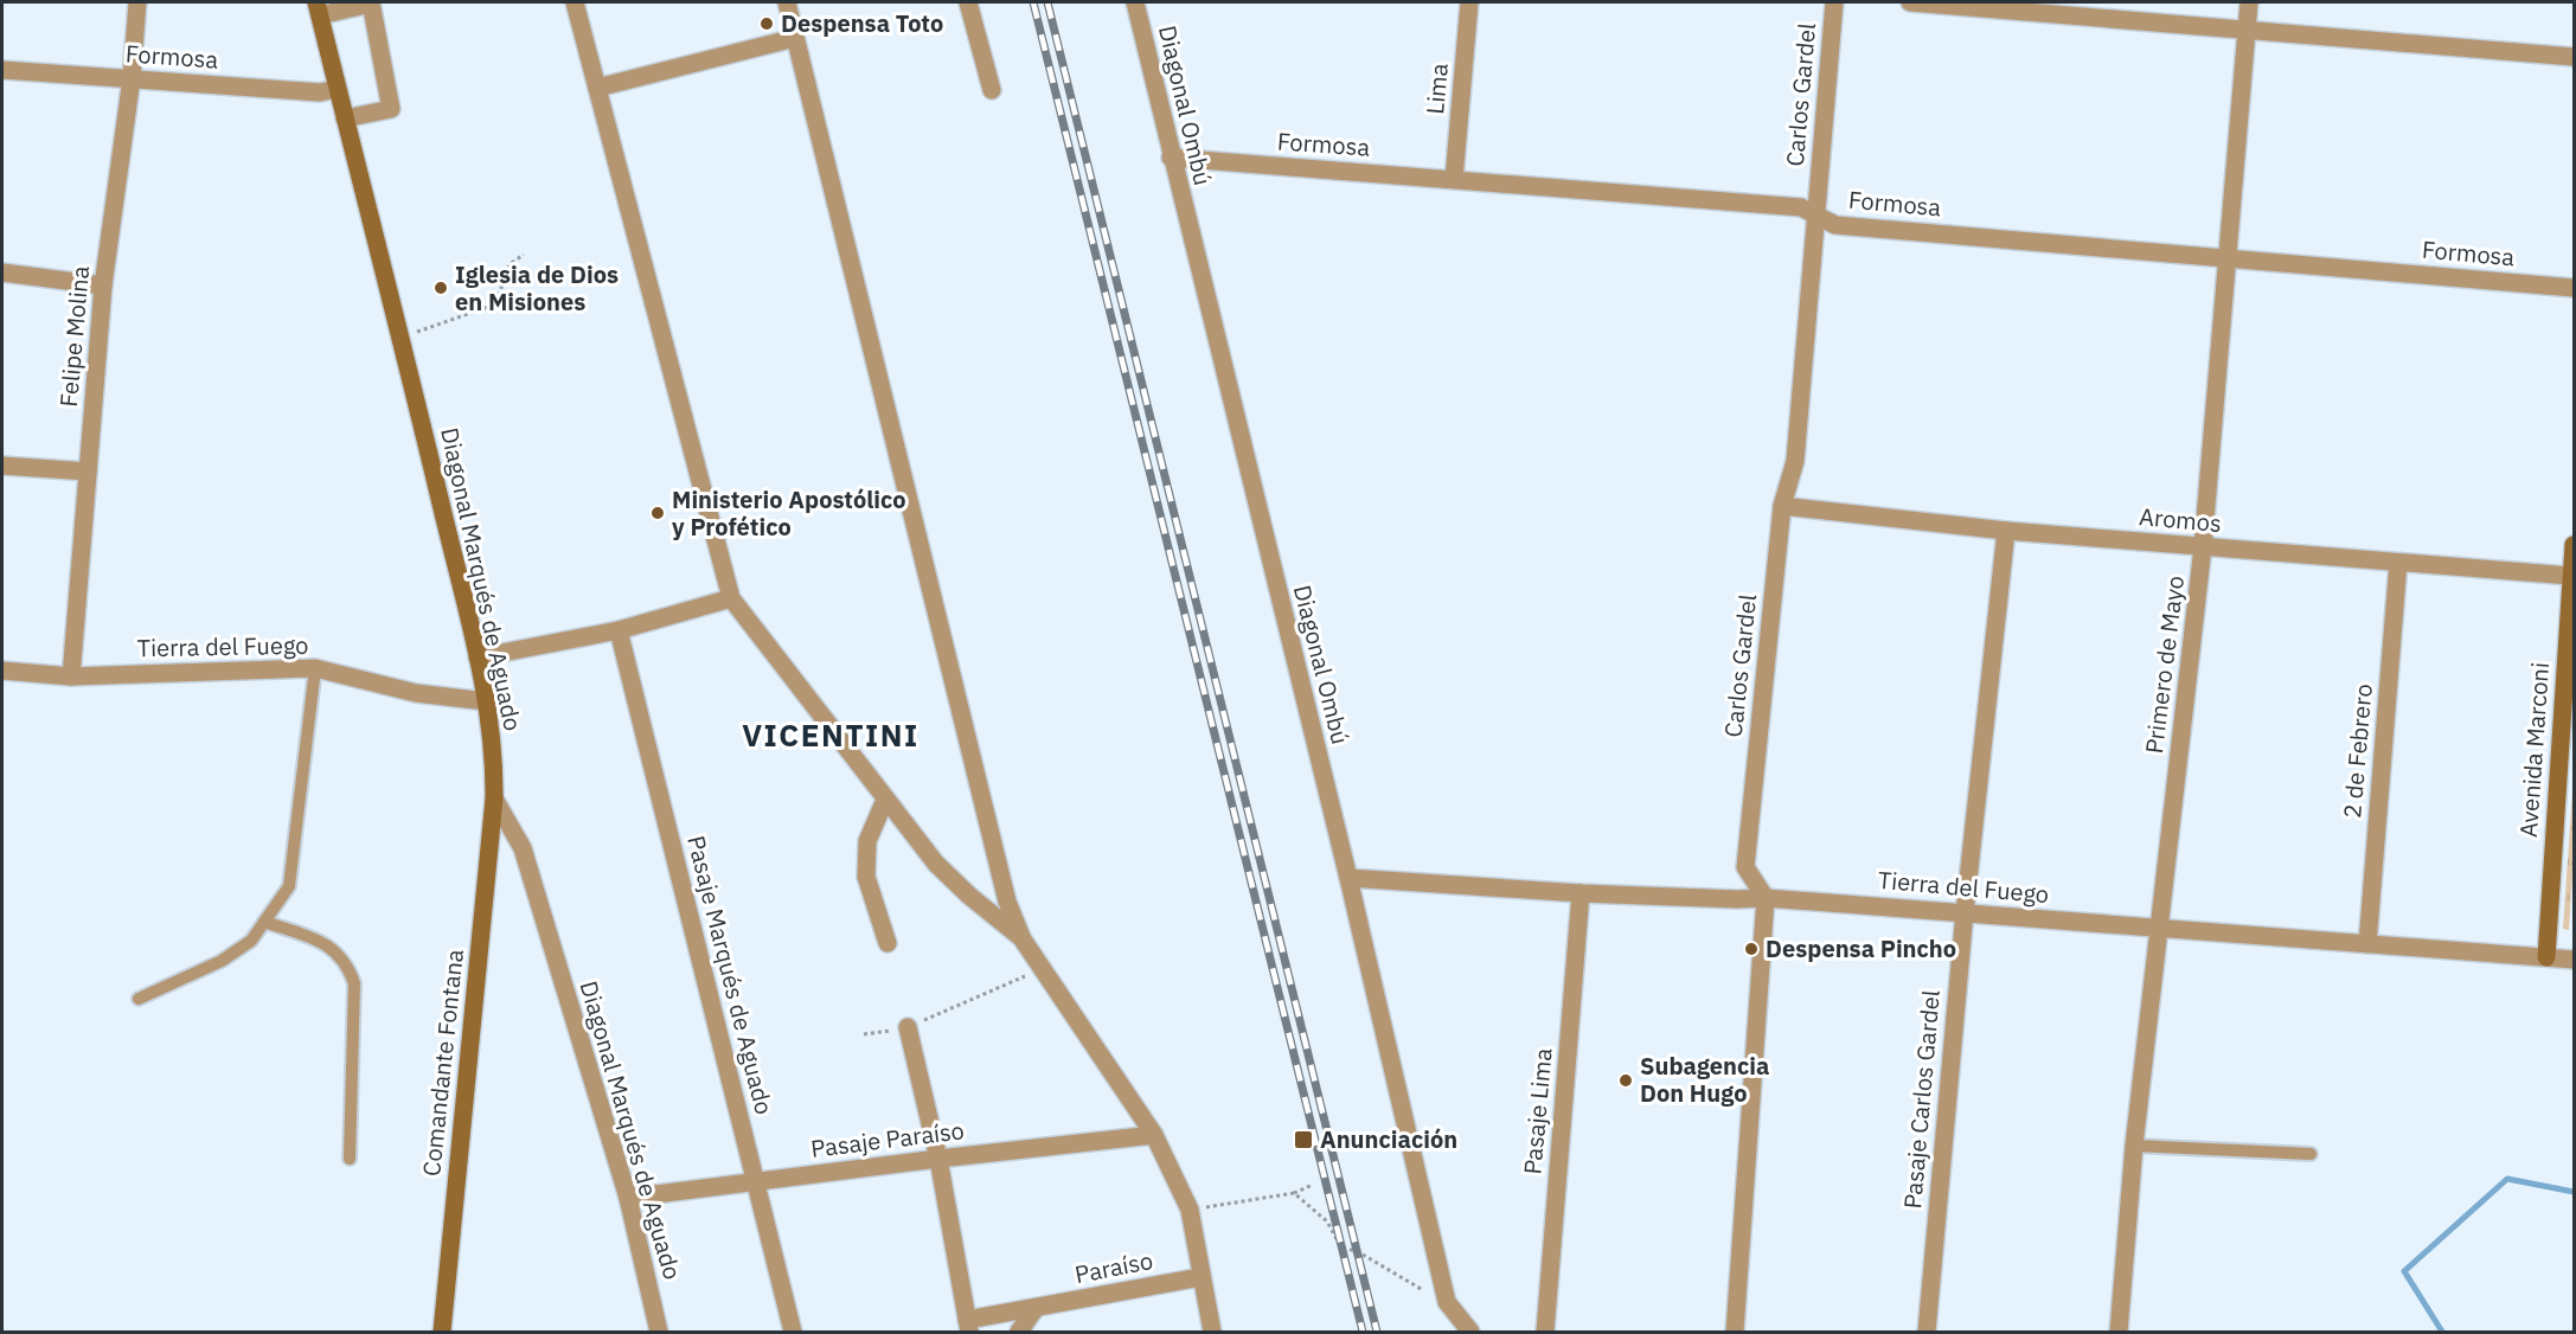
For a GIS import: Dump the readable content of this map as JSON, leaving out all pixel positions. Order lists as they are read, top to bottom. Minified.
{"streets":{"street":["Formosa","Lima","Carlos Gardel","Diagonal Ombú","Felipe Molina","Aromos","Diagonal Marqués de Aguado","Tierra del Fuego","Primero de Mayo","Avenida Marconi","2 de Febrero","Pasaje Marqués de Aguado","Comandante Fontana","Pasaje Carlos Gardel","Pasaje Lima","Pasaje Paraíso","Paraíso"]},"crossings":[["Formosa","Lima"],["Formosa","Carlos Gardel"],["Formosa","Diagonal Ombú"],["Formosa","Felipe Molina"],["Formosa","Diagonal Marqués de Aguado"],["Formosa","Primero de Mayo"],["Carlos Gardel","Aromos"],["Carlos Gardel","Tierra del Fuego"],["Diagonal Ombú","Tierra del Fuego"],["Felipe Molina","Tierra del Fuego"],["Aromos","Primero de Mayo"],["Aromos","Avenida Marconi"],["Aromos","2 de Febrero"],["Aromos","Pasaje Carlos Gardel"],["Diagonal Marqués de Aguado","Tierra del Fuego"],["Diagonal Marqués de Aguado","Comandante Fontana"],["Diagonal Marqués de Aguado","Pasaje Paraíso"],["Tierra del Fuego","Primero de Mayo"],["Tierra del Fuego","Avenida Marconi"],["Tierra del Fuego","2 de Febrero"],["Tierra del Fuego","Pasaje Carlos Gardel"],["Tierra del Fuego","Pasaje Lima"],["Pasaje Marqués de Aguado","Pasaje Paraíso"]],"districts":["VICENTINI"],"places":{"other":["Despensa Toto","Iglesia de Dios en Misiones","Ministerio Apostólico y Profético","Despensa Pincho","Subagencia Don Hugo"],"transit":["Anunciación"]}}
